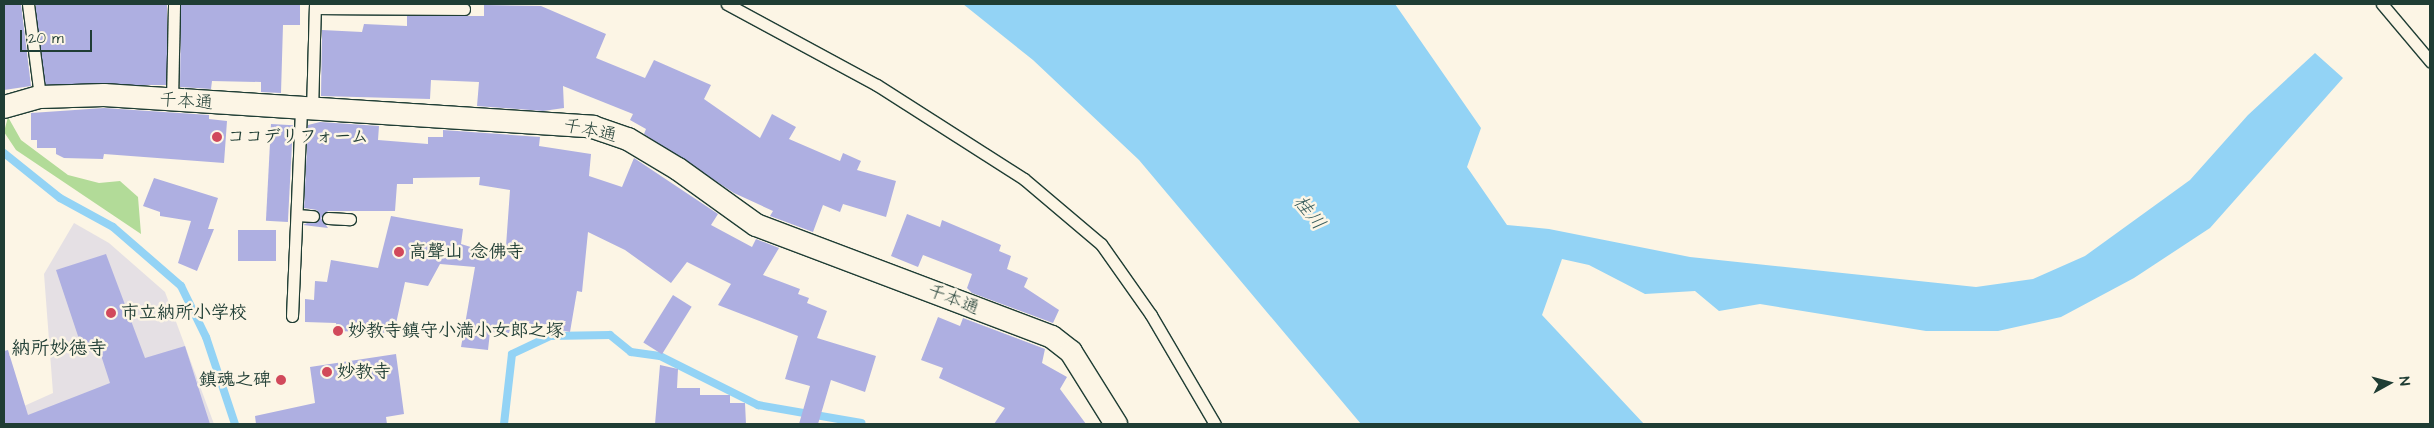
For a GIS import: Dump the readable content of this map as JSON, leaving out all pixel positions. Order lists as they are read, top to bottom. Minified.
{"streets":{"street":["千本通"]},"districts":["納所妙徳寺"],"water":["桂川"],"places":["ココデリフォーム","高聲山 念佛寺","市立納所小学校","妙教寺鎮守小満小女郎之塚","妙教寺","鎮魂之碑"],"scale_bar":"20 m","north":"right"}
